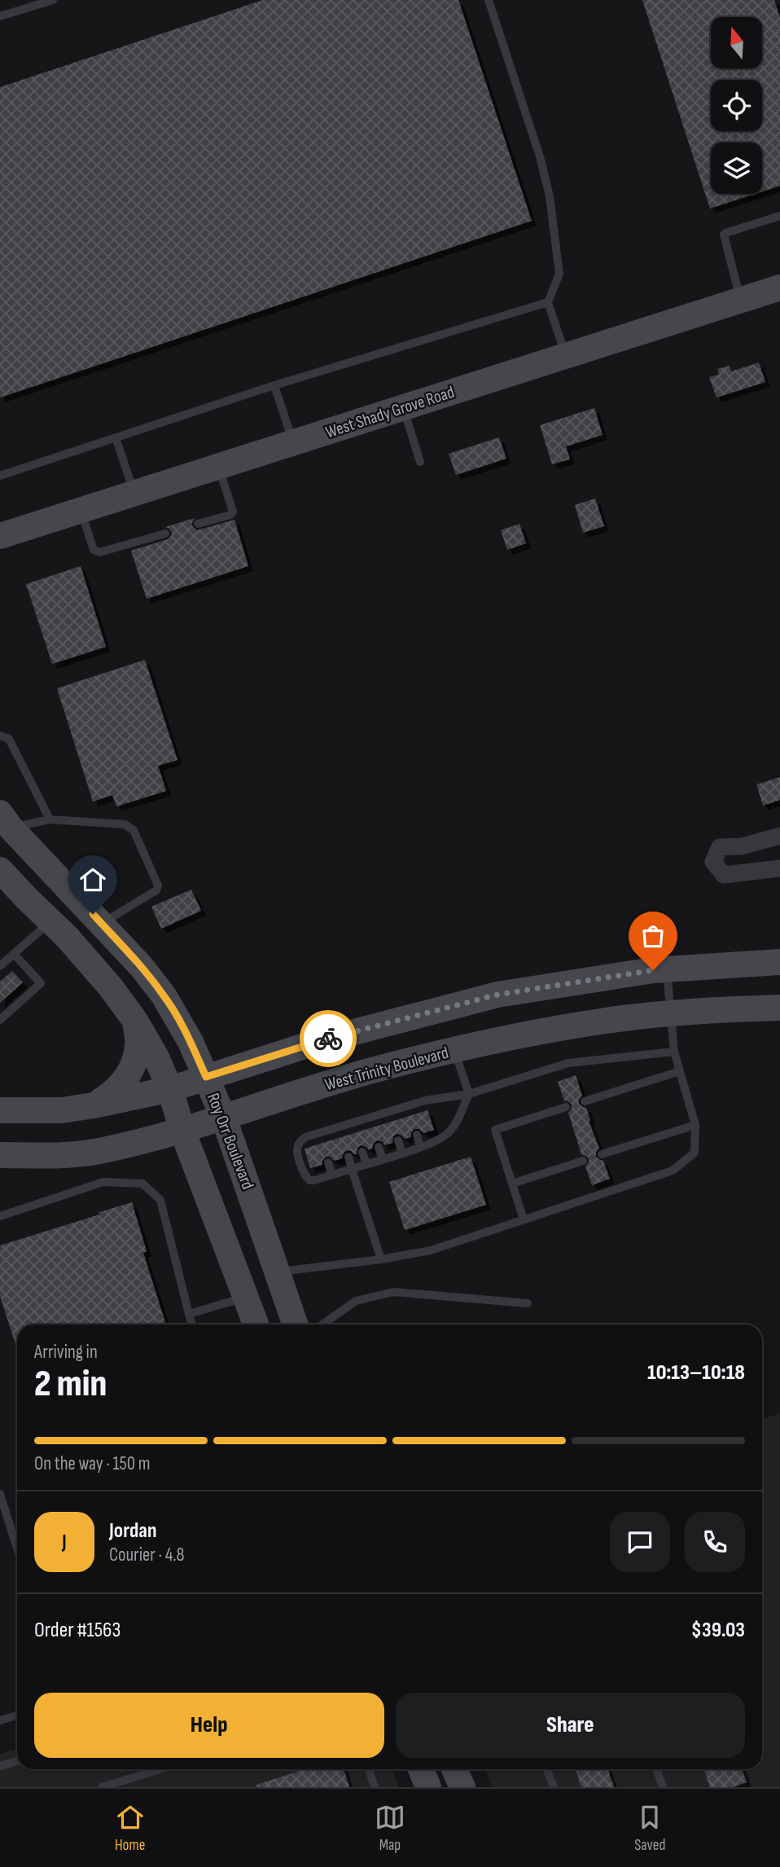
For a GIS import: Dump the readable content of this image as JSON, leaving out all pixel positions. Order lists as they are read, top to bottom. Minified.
{"streets":{"main road":["West Shady Grove Road","West Trinity Boulevard","Roy Orr Boulevard"]},"crossings":[["West Trinity Boulevard","Roy Orr Boulevard"]],"north":"top","page":{"heading":["2 min","Arriving in","10:13–10:18"],"panel":["Jordan","Courier · 4.8","Order #1563","$39.03"],"bar":"On the way · 150 m","round":"J","buttons":["Help","Share"],"tabs":["Home","Map","Saved"]}}
